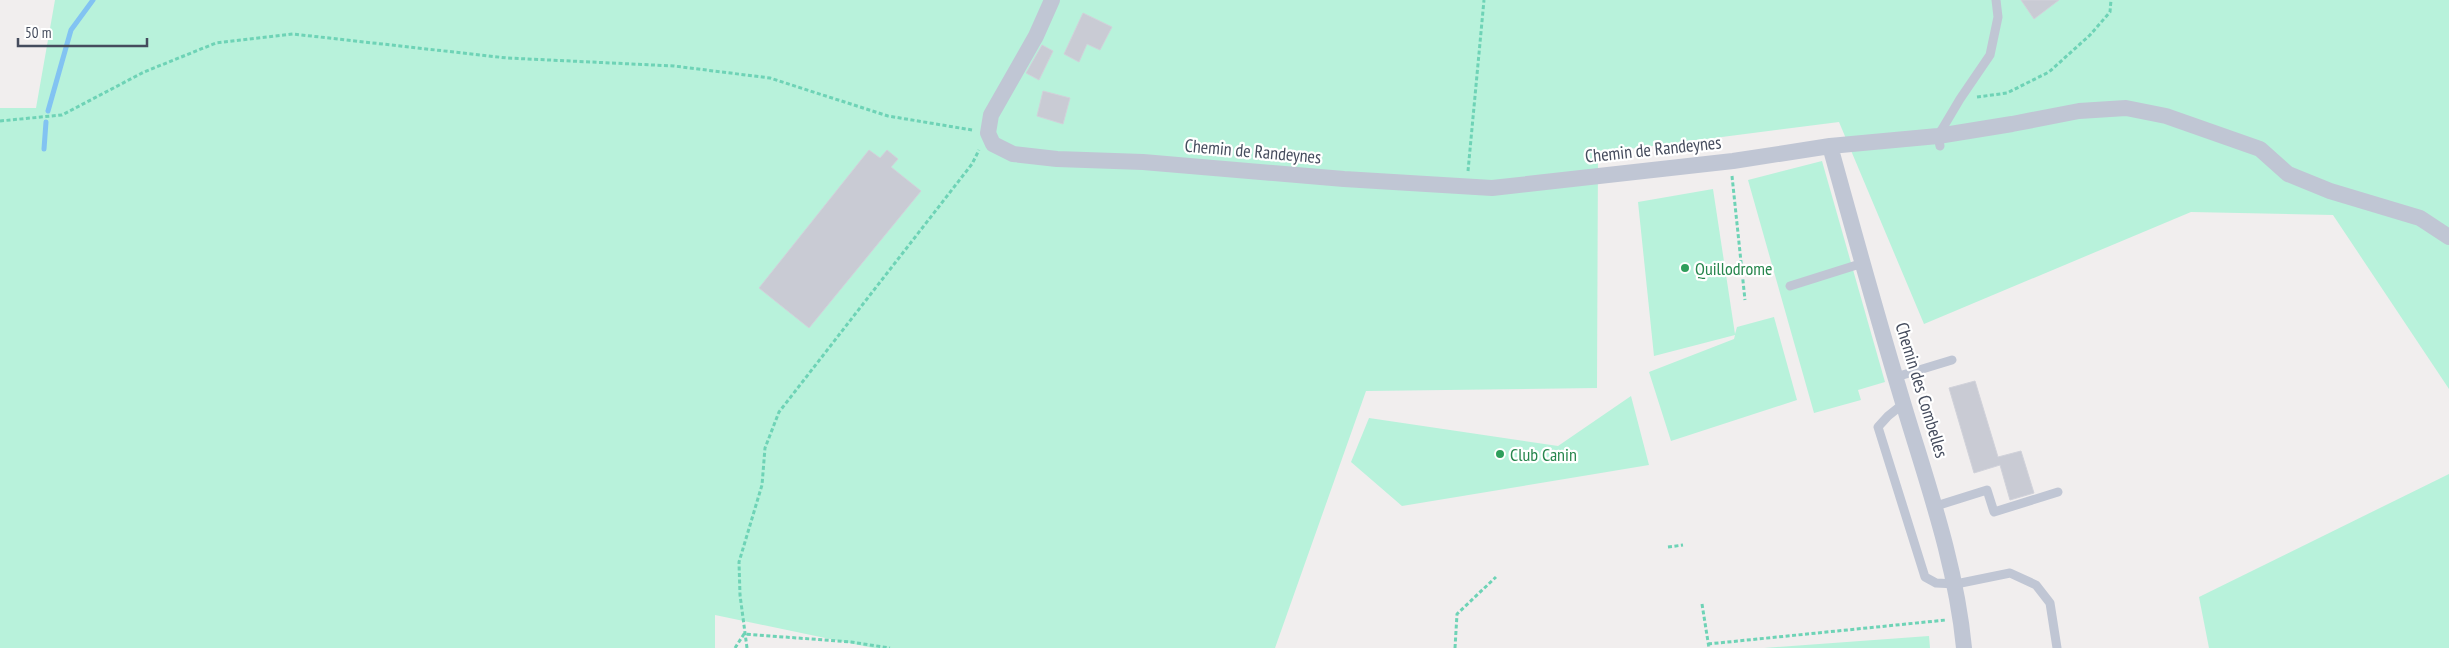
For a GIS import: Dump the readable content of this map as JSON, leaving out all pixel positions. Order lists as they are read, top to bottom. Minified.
{"streets":{"street":["Chemin de Randeynes","Chemin des Combelles"]},"crossings":[["Chemin de Randeynes","Chemin des Combelles"]],"places":["Quillodrome","Club Canin"],"scale_bar":"50 m"}
